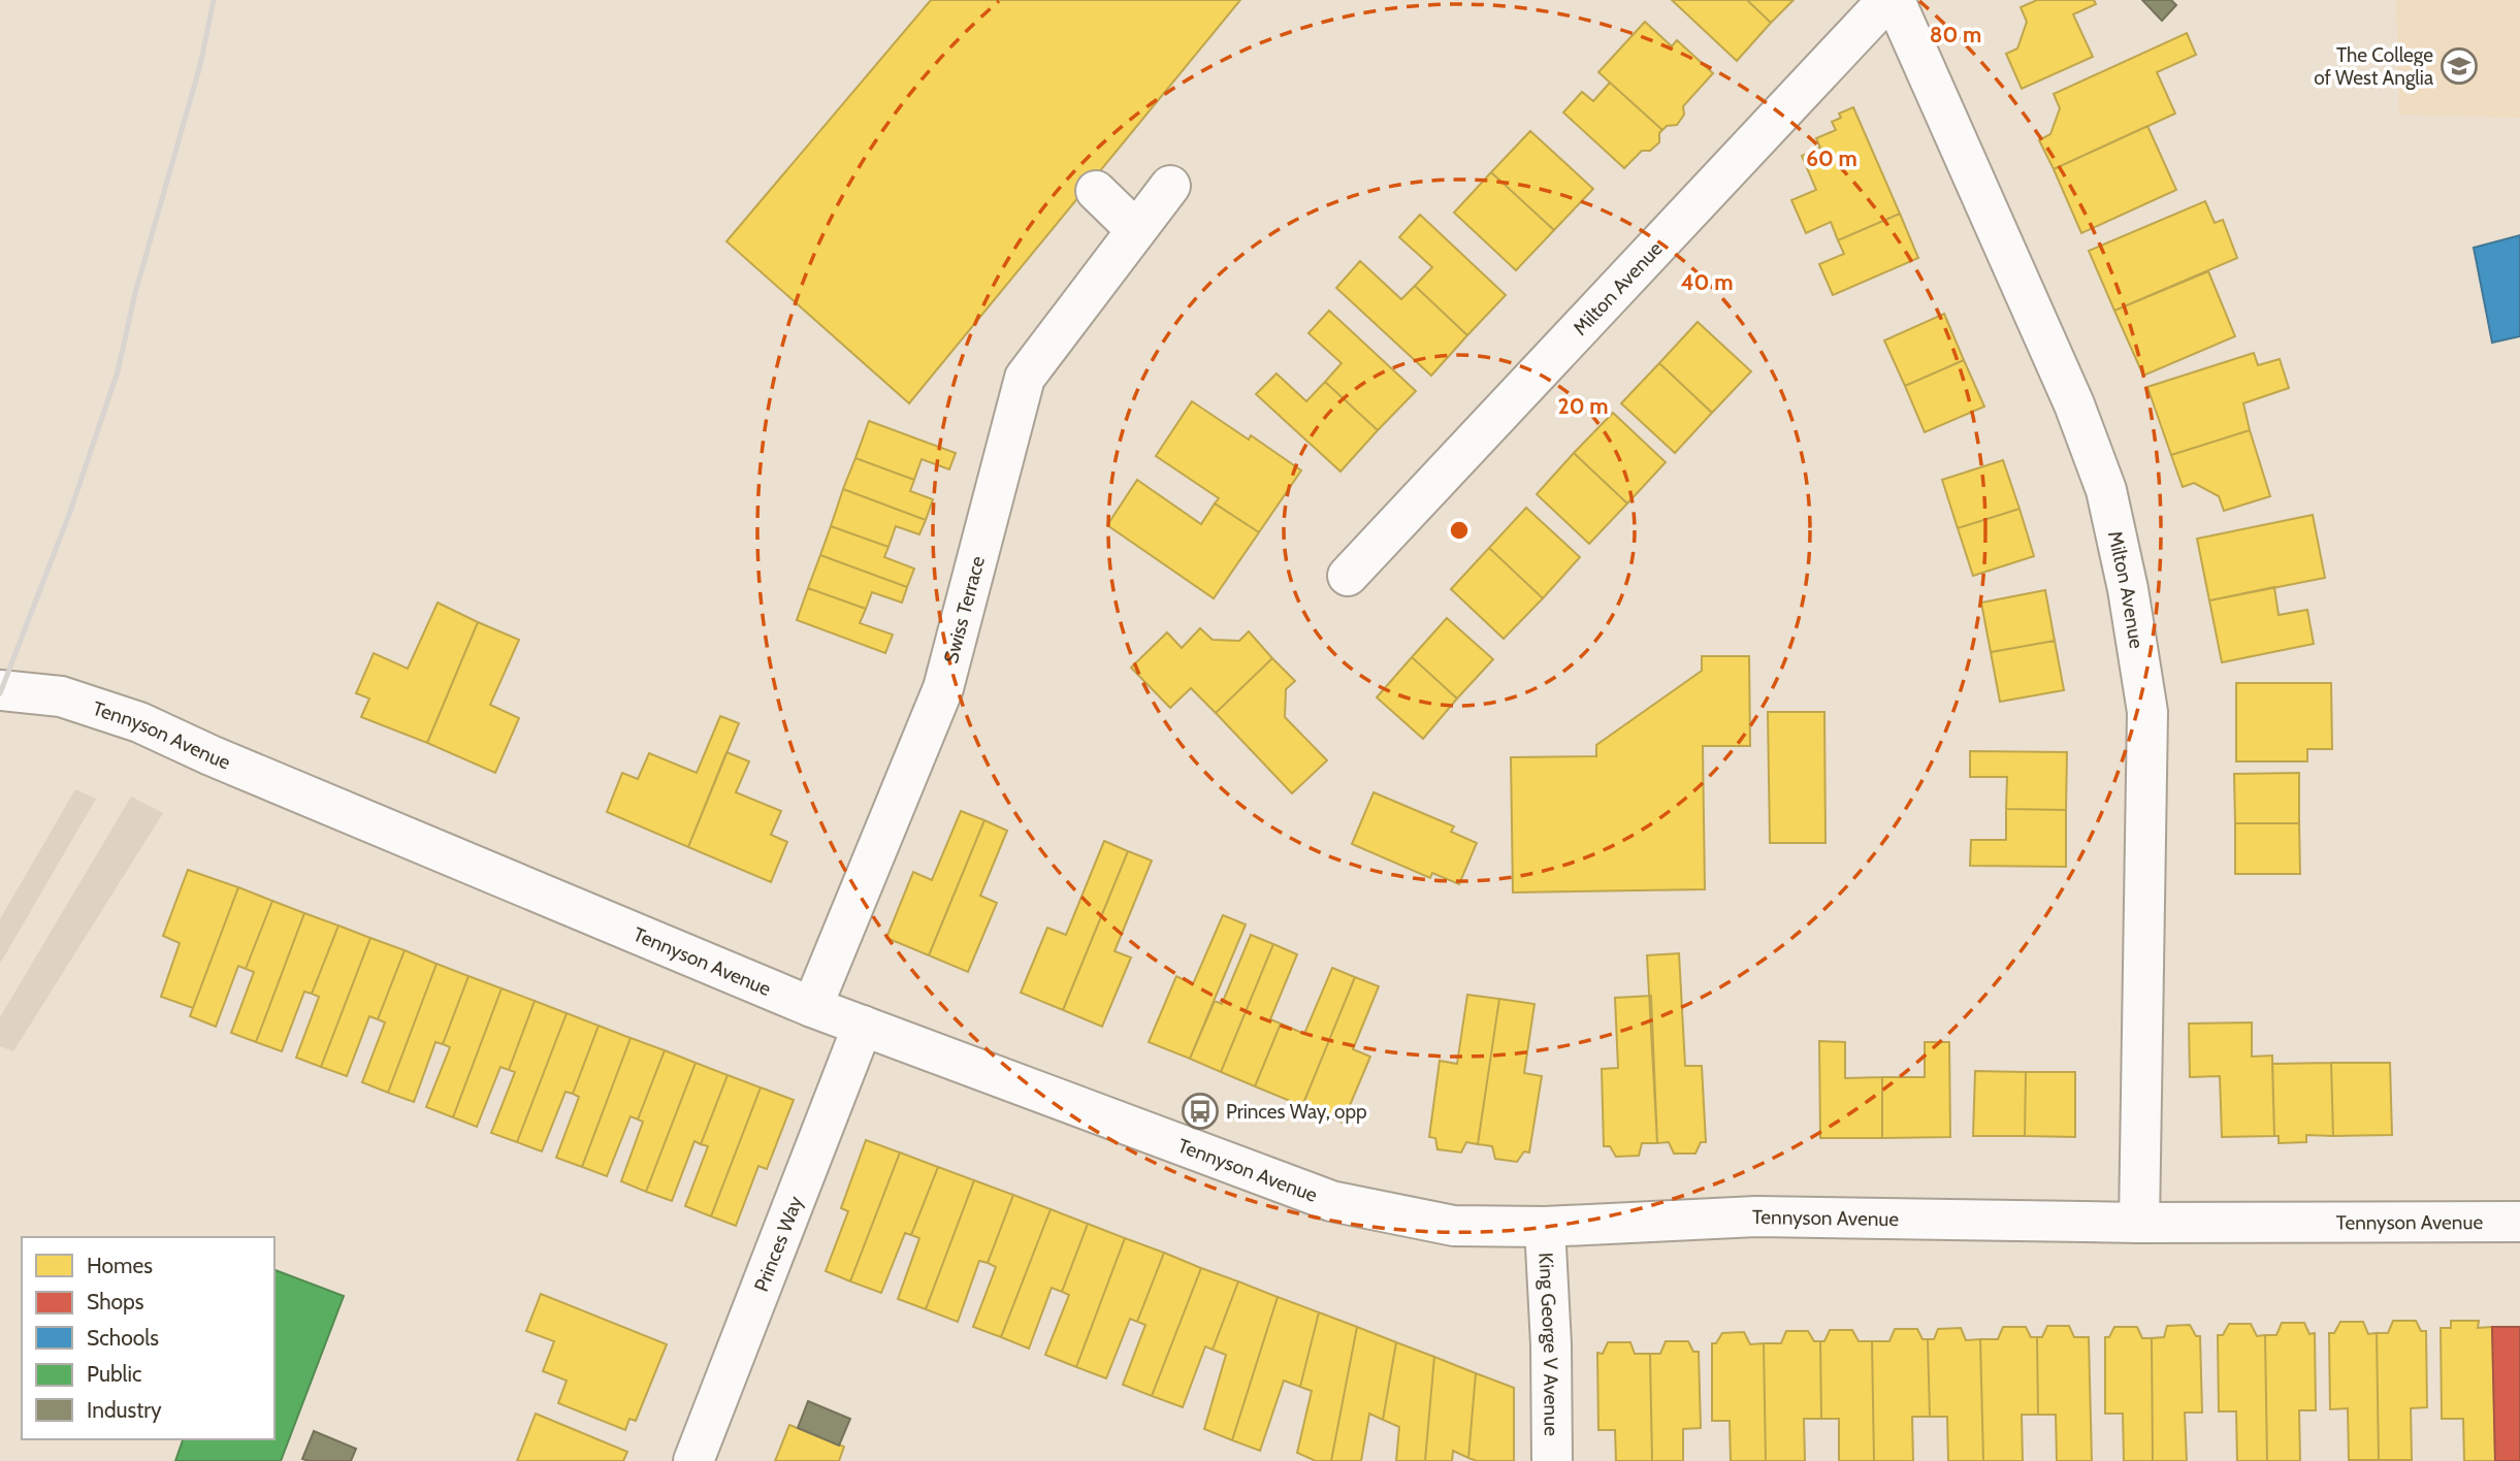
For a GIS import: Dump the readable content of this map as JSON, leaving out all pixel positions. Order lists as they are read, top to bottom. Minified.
{"streets":{"street":["Milton Avenue","Swiss Terrace","Tennyson Avenue","Princes Way","King George V Avenue"]},"crossings":[["Milton Avenue","Tennyson Avenue"],["Swiss Terrace","Tennyson Avenue"],["Tennyson Avenue","Princes Way"],["Tennyson Avenue","King George V Avenue"]],"places":{"school or university":["The College of West Anglia"],"bus stop":["Princes Way, opp"]},"legend":["Homes","Shops","Schools","Public","Industry"],"rings":["80 m","60 m","40 m","20 m"]}
